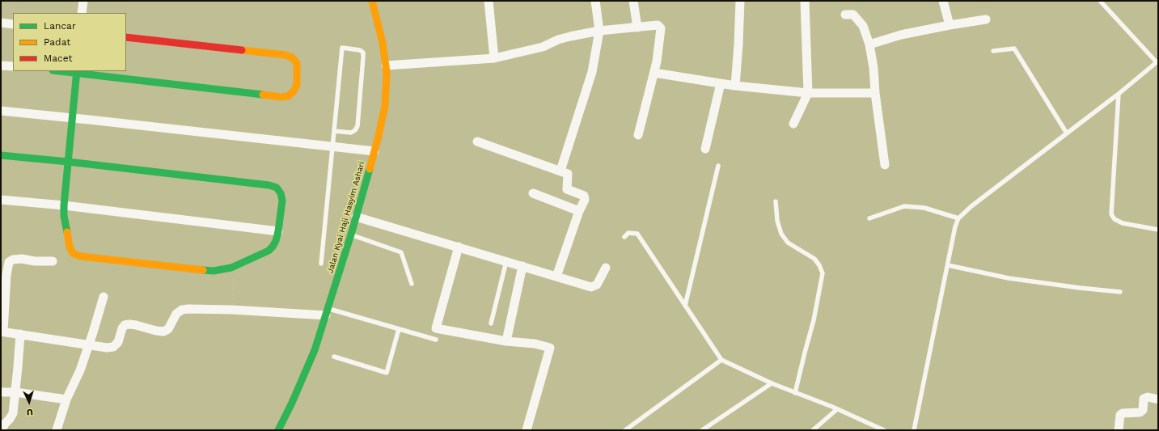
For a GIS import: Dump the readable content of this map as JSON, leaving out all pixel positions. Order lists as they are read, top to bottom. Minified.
{"streets":{"street":["Jalan Kyai Haji Hasyim Ashari"]},"legend":["Lancar","Padat","Macet"],"north":"bottom"}
